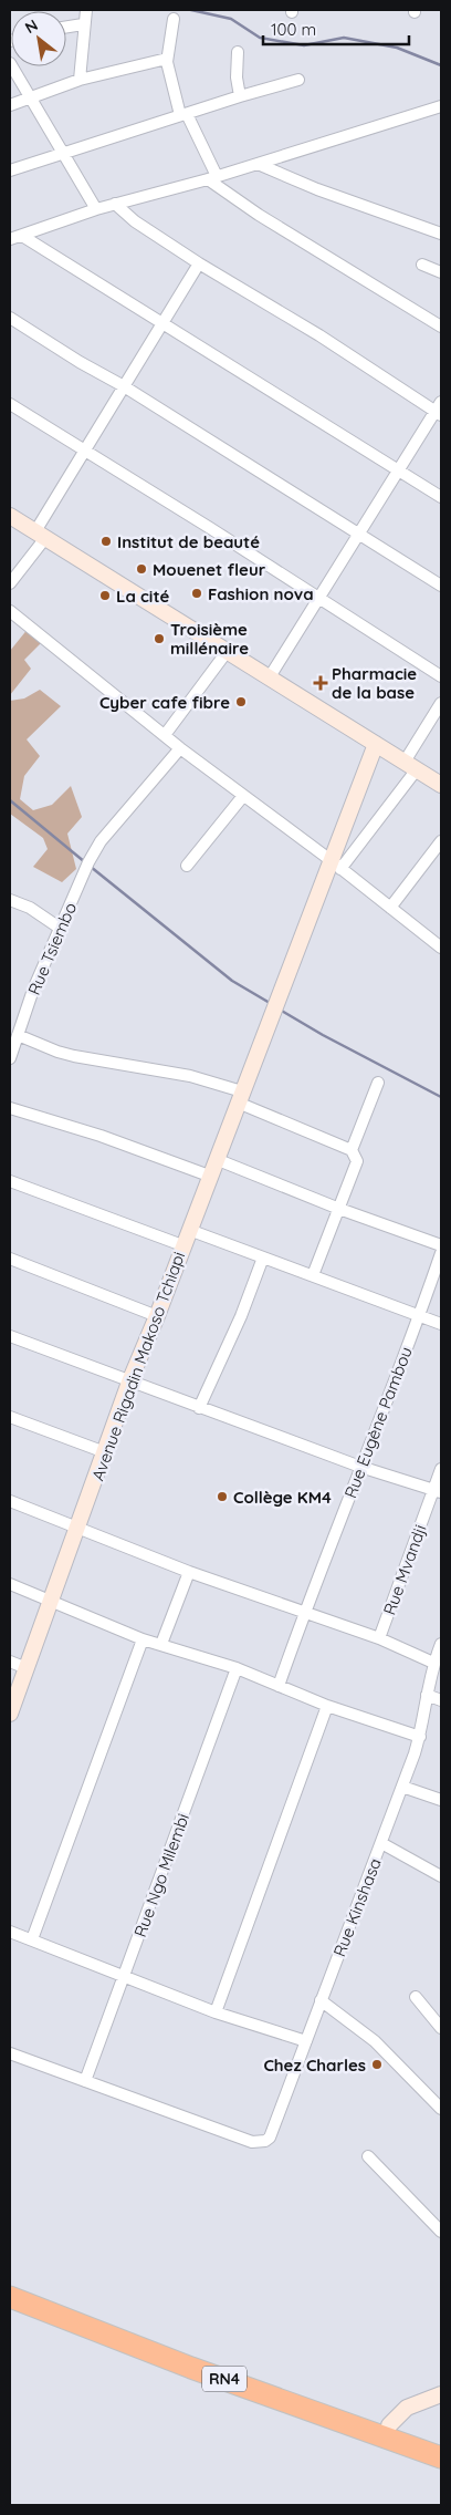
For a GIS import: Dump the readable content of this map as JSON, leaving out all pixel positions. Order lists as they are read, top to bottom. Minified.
{"streets":{"highway":["RN4"],"street":["Rue Tsiembo","Avenue Rigadin Makoso Tchiapi","Rue Eugène Pambou","Rue Mvandji","Rue Ngo Milembi","Rue Kinshasa"]},"crossings":[["Rue Ngo Milembi","Rue Kinshasa"]],"places":{"other":["Institut de beauté","Mouenet fleur","Fashion nova","La cité","Troisième millénaire","Cyber cafe fibre","Collège KM4","Chez Charles"],"health":["Pharmacie de la base"]},"scale_bar":"100 m","north":"top left"}
